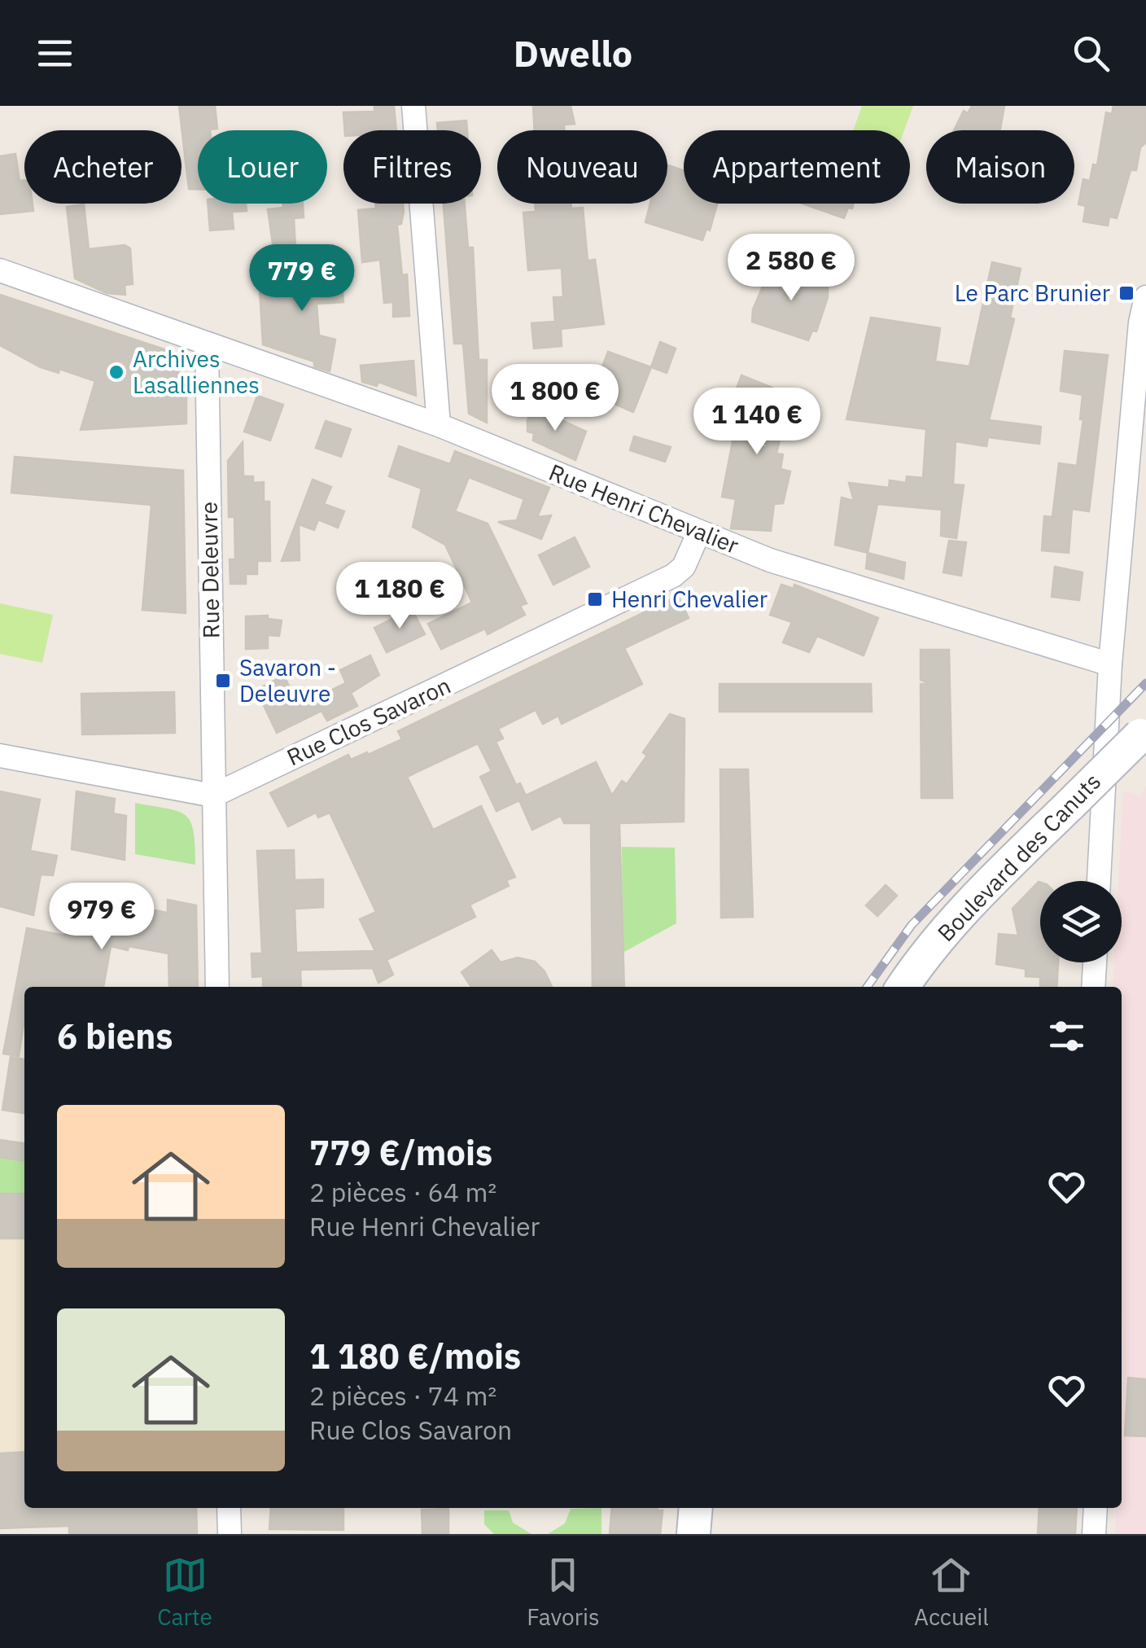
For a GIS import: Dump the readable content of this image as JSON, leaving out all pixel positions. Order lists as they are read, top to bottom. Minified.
{"streets":{"main road":["Boulevard des Canuts"],"street":["Rue Henri Chevalier","Rue Deleuvre","Rue Clos Savaron"]},"crossings":[["Rue Henri Chevalier","Rue Deleuvre"],["Rue Henri Chevalier","Rue Clos Savaron"],["Rue Deleuvre","Rue Clos Savaron"]],"places":{"transit":["Le Parc Brunier","Henri Chevalier","Savaron - Deleuvre"],"other":["Archives Lasalliennes"]},"page":{"header":"Dwello","chip":["Acheter","Louer","Filtres","Nouveau","Appartement","Maison"],"price":["2 580 €","779 €","1 800 €","1 140 €","1 180 €","979 €"],"heading":"6 biens","list":[{"name":"779 €/mois","note":"2 pièces · 64 m² · Rue Henri Chevalier"},{"name":"1 180 €/mois","note":"2 pièces · 74 m² · Rue Clos Savaron"}],"tabs":["Carte","Favoris","Accueil"]}}
